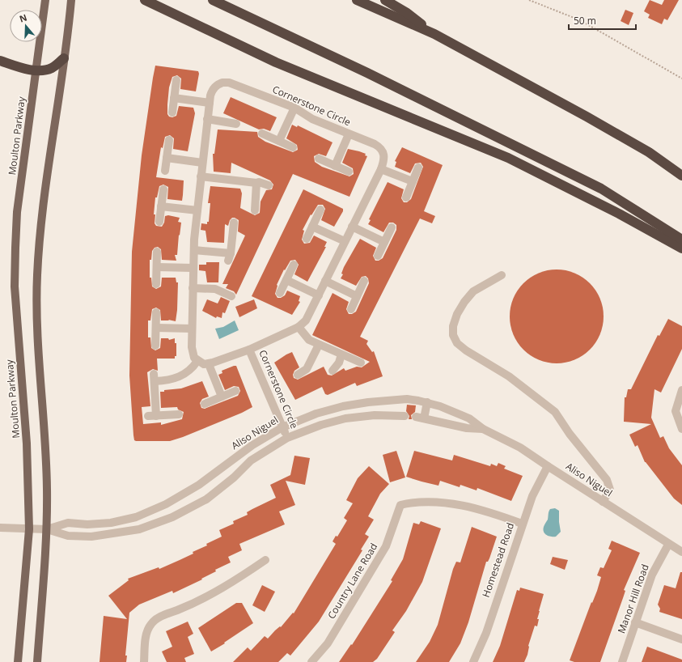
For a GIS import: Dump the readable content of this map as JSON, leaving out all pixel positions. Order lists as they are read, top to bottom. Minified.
{"streets":{"main road":["Moulton Parkway"],"street":["Cornerstone Circle","Aliso Niguel","Homestead Road","Country Lane Road","Manor Hill Road"]},"crossings":[["Cornerstone Circle","Aliso Niguel"],["Moulton Parkway","Aliso Niguel"],["Aliso Niguel","Homestead Road"],["Aliso Niguel","Manor Hill Road"],["Homestead Road","Country Lane Road"]],"scale_bar":"50 m","north":"top"}
